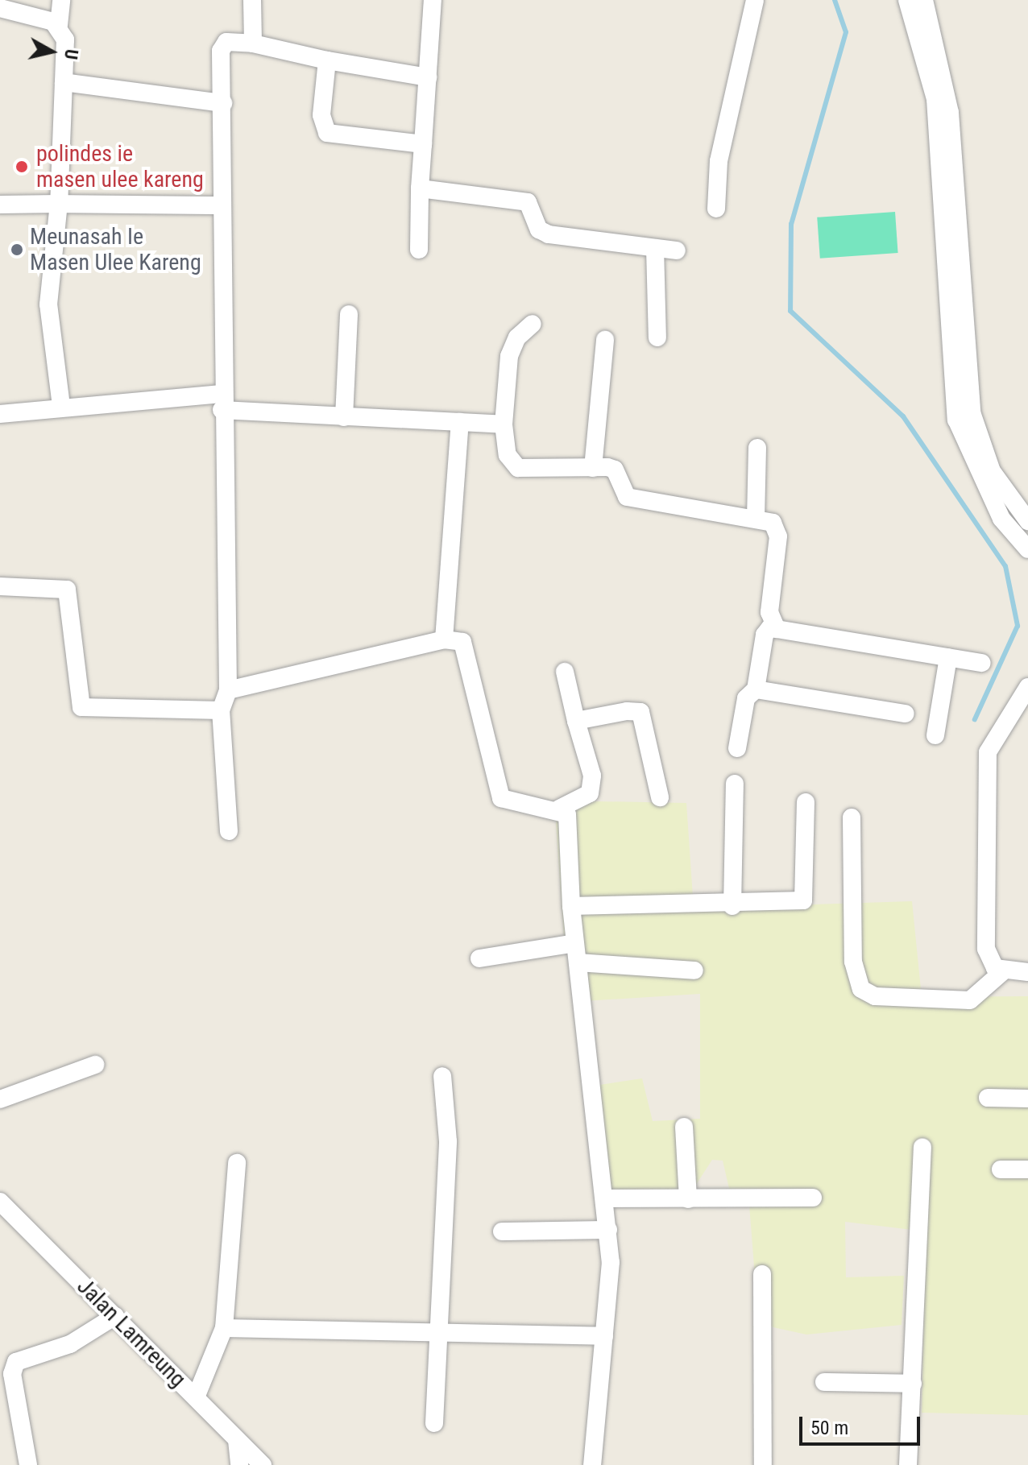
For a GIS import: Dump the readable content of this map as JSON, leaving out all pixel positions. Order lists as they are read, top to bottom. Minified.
{"streets":{"street":["Jalan Lamreung"]},"places":["polindes ie masen ulee kareng","Meunasah Ie Masen Ulee Kareng"],"scale_bar":"50 m","north":"right"}
